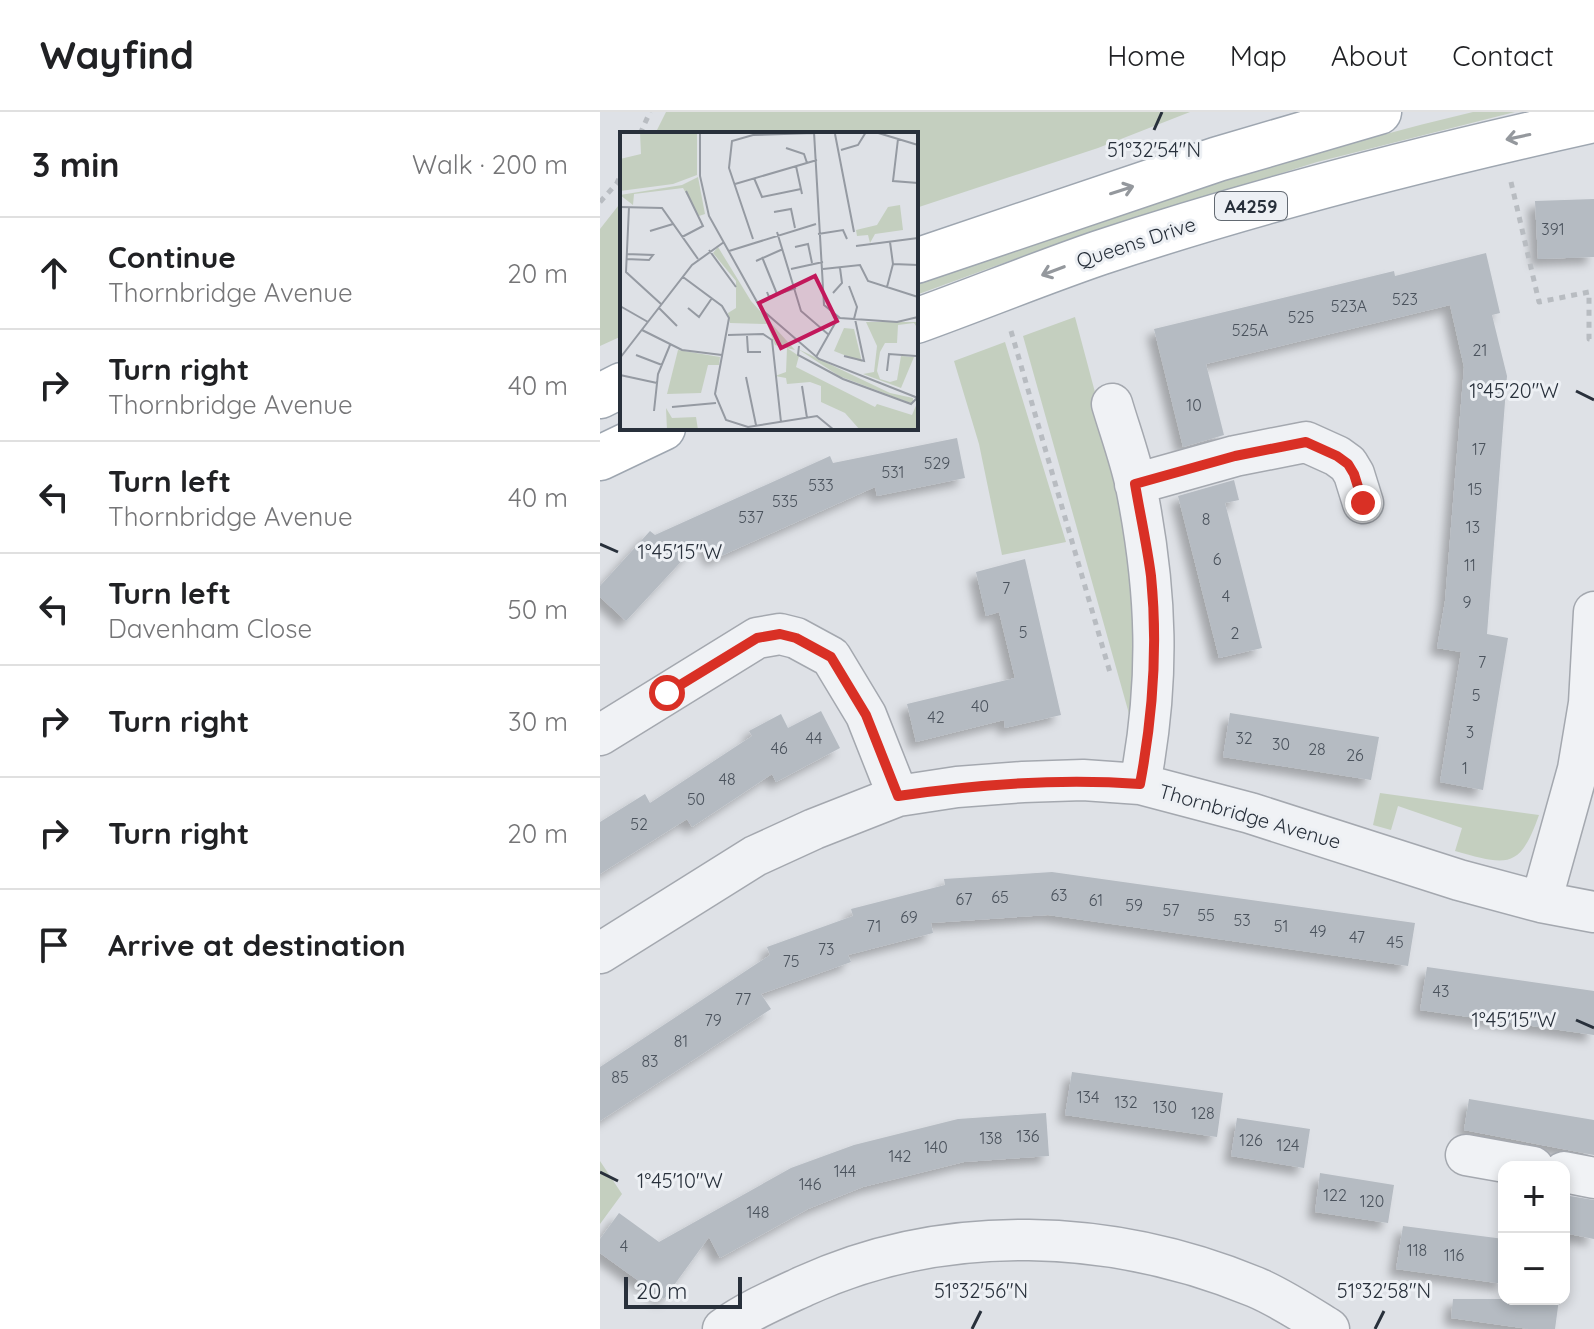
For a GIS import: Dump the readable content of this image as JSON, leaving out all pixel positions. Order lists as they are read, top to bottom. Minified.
{"streets":{"main road":["A4259","Queens Drive"],"street":["Thornbridge Avenue"]},"house_numbers":["391","523","523A","525","525A","21","10","17","529","531","533","15","535","537","8","13","6","11","7","4","9","5","2","7","5","40","42","3","44","32","30","46","28","26","1","48","50","52","63","65","67","61","59","57","55","69","53","71","51","49","47","45","73","75","43","77","79","81","83","85","134","132","130","128","136","138","126","124","140","142","144","146","122","120","148","4","118","116"],"scale_bar":"20 m","page":{"header":"Wayfind","nav":["Home","Map","About","Contact"],"heading":["3 min","Walk · 200 m"],"list":[["Continue","Thornbridge Avenue","20 m"],["Turn right","Thornbridge Avenue","40 m"],["Turn left","Thornbridge Avenue","40 m"],["Turn left","Davenham Close","50 m"],["Turn right","30 m"],["Turn right","20 m"],"Arrive at destination"],"map_buttons":["+","−"],"scale":"20 m"},"coordinates":["51°32'54\"N","1°45'20\"W","1°45'15\"W","1°45'10\"W","51°32'56\"N","51°32'58\"N"]}
